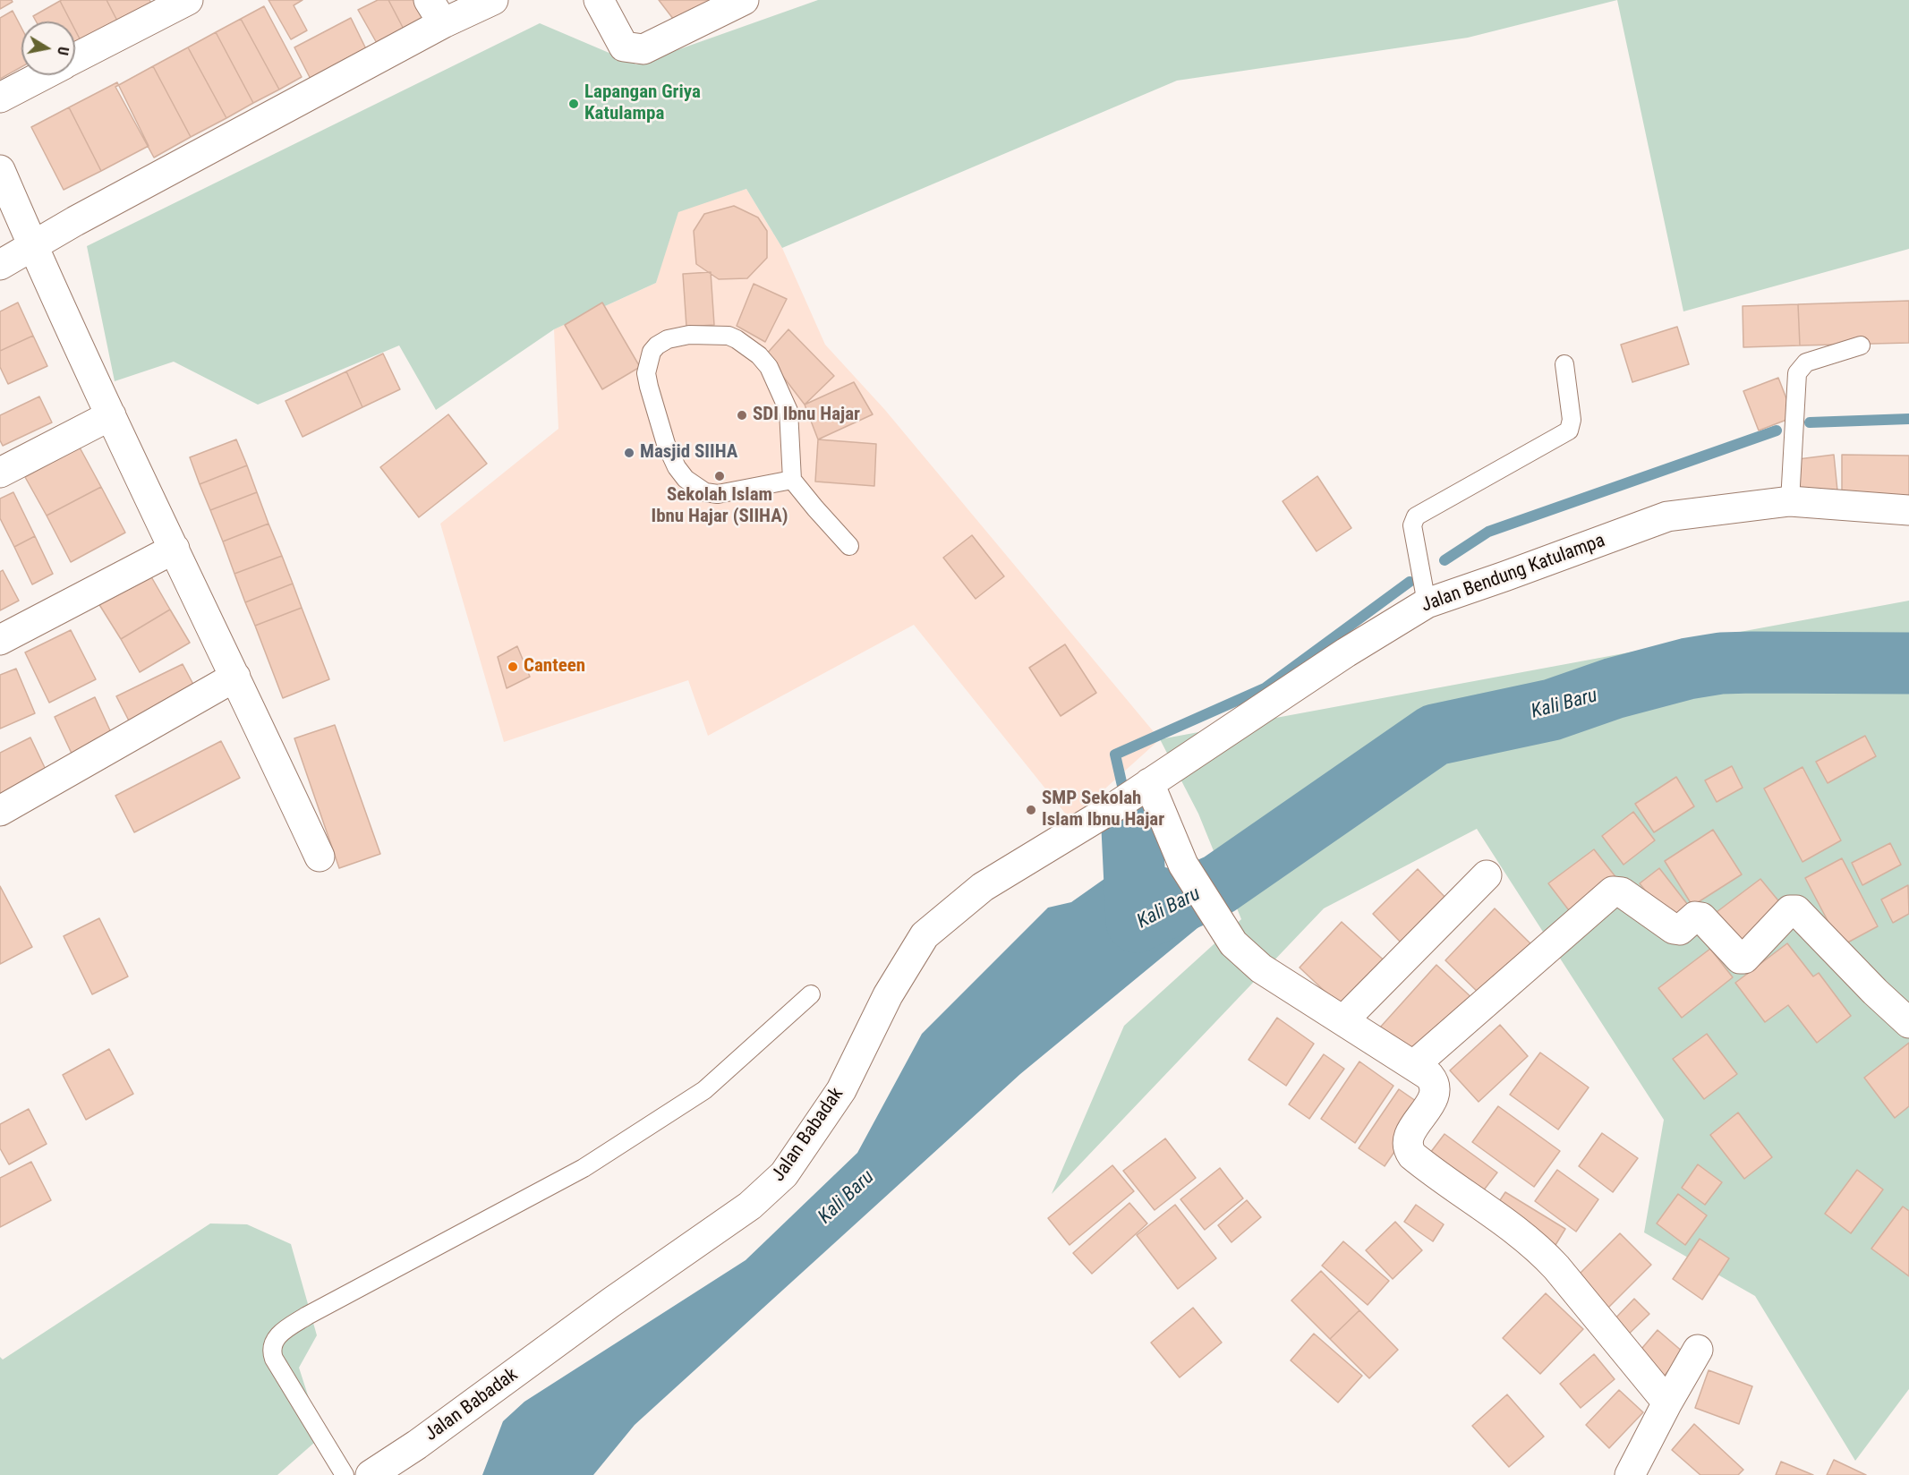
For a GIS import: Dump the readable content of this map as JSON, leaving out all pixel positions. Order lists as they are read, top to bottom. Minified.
{"streets":{"street":["Jalan Bendung Katulampa","Jalan Babadak"]},"crossings":[["Jalan Bendung Katulampa","Jalan Babadak"]],"water":["Kali Baru"],"places":["Lapangan Griya Katulampa","SDI Ibnu Hajar","Masjid SIIHA","Sekolah Islam Ibnu Hajar (SIIHA)","Canteen","SMP Sekolah Islam Ibnu Hajar"],"north":"right"}
